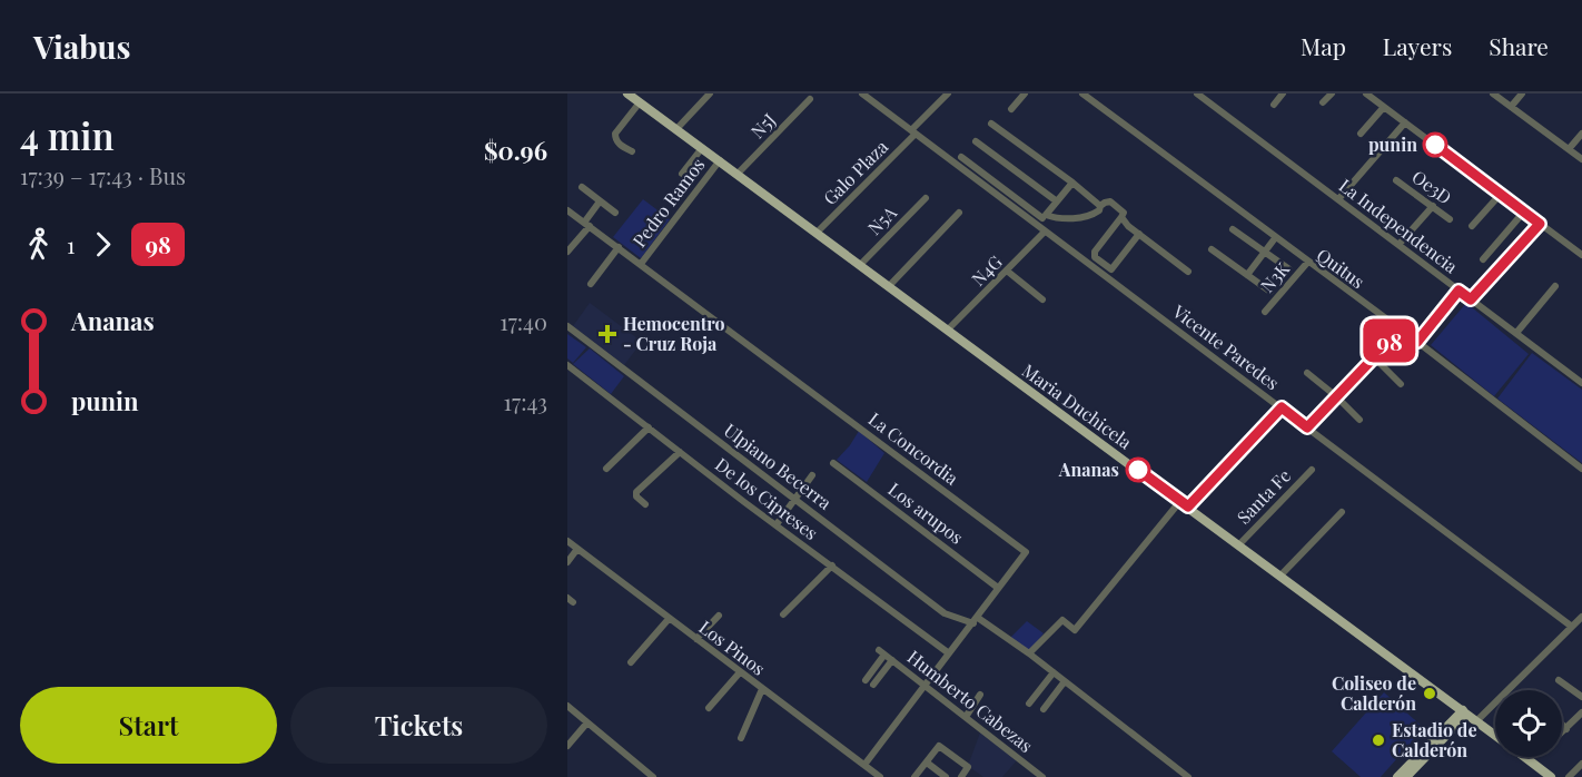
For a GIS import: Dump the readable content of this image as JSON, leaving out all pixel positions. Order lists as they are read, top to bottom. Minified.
{"streets":{"main road":["Maria Duchicela"],"street":["N5J","Galo Plaza","Oe3D","Pedro Ramos","N5A","La Independencia","Quitus","N4G","N3K","Vicente Paredes","La Concordia","Ulpiano Becerra","Santa Fe","De los Cipreses","Los arupos","Los Pinos","Humberto Cabezas"]},"crossings":[["N5J","Maria Duchicela"],["Galo Plaza","Vicente Paredes"],["Galo Plaza","Maria Duchicela"],["Pedro Ramos","Maria Duchicela"],["Pedro Ramos","La Concordia"],["N5A","Maria Duchicela"],["Quitus","N3K"],["N4G","Vicente Paredes"],["N4G","Maria Duchicela"],["Maria Duchicela","Santa Fe"],["La Concordia","Ulpiano Becerra"],["La Concordia","De los Cipreses"],["La Concordia","Los arupos"],["La Concordia","Los Pinos"],["La Concordia","Humberto Cabezas"]],"places":{"other":["punin","Ananas","Coliseo de Calderón","Estadio de Calderón"],"health":["Hemocentro - Cruz Roja"]},"lines":["bus line 98"],"page":{"header":"Viabus","nav":["Map","Layers","Share"],"heading":["4 min","17:39 – 17:43 · Bus","$0.96"],"on_map":"98","legs":["1","98"],"list":[{"name":"Ananas","value":"17:40"},{"name":"punin","value":"17:43"}],"buttons":["Start","Tickets"]}}
